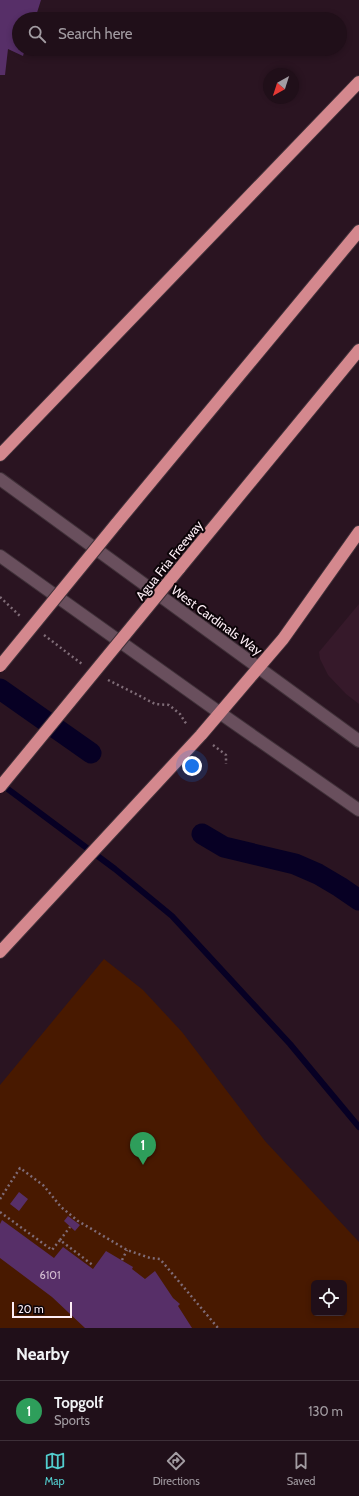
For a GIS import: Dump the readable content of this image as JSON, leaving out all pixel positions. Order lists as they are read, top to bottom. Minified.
{"streets":{"highway":["Agua Fria Freeway"],"main road":["West Cardinals Way"]},"house_numbers":["6101"],"scale_bar":"20 m","north":"bottom left","page":{"search":"Search here","pins":"1","scale":"20 m","heading":"Nearby","list":[{"mark":"1","name":"Topgolf","note":"Sports","value":"130 m"}],"nav":["Map","Directions","Saved"]}}
